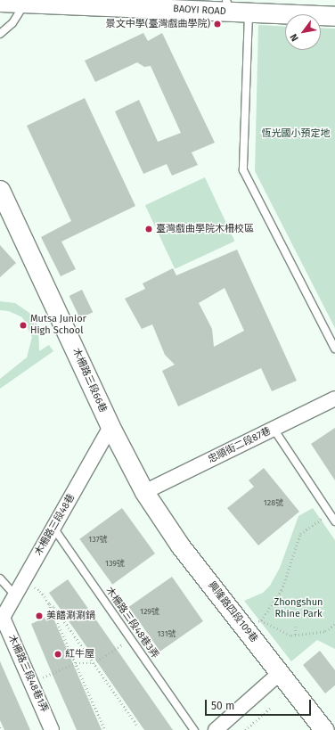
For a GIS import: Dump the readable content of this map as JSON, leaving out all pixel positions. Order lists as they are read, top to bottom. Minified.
{"streets":{"street":["BAOYI ROAD","木柵路三段66巷","忠順街二段87巷","木柵路三段48巷","興隆路四段109巷","木柵路三段48巷1弄"],"lane":["木柵路三段48巷3弄"]},"crossings":[["木柵路三段66巷","忠順街二段87巷"],["木柵路三段66巷","木柵路三段48巷"],["木柵路三段66巷","興隆路四段109巷"],["忠順街二段87巷","興隆路四段109巷"],["木柵路三段48巷","木柵路三段48巷3弄"],["木柵路三段48巷","木柵路三段48巷1弄"]],"parks":["恆光國小預定地","Zhongshun Rhine Park"],"places":["景文中學(臺灣戲曲學院)","臺灣戲曲學院木柵校區","Mutsa Junior High School","美饍涮涮鍋","紅牛屋"],"house_numbers":["128號","137號","139號","129號","131號"],"scale_bar":"50 m","north":"bottom left"}
